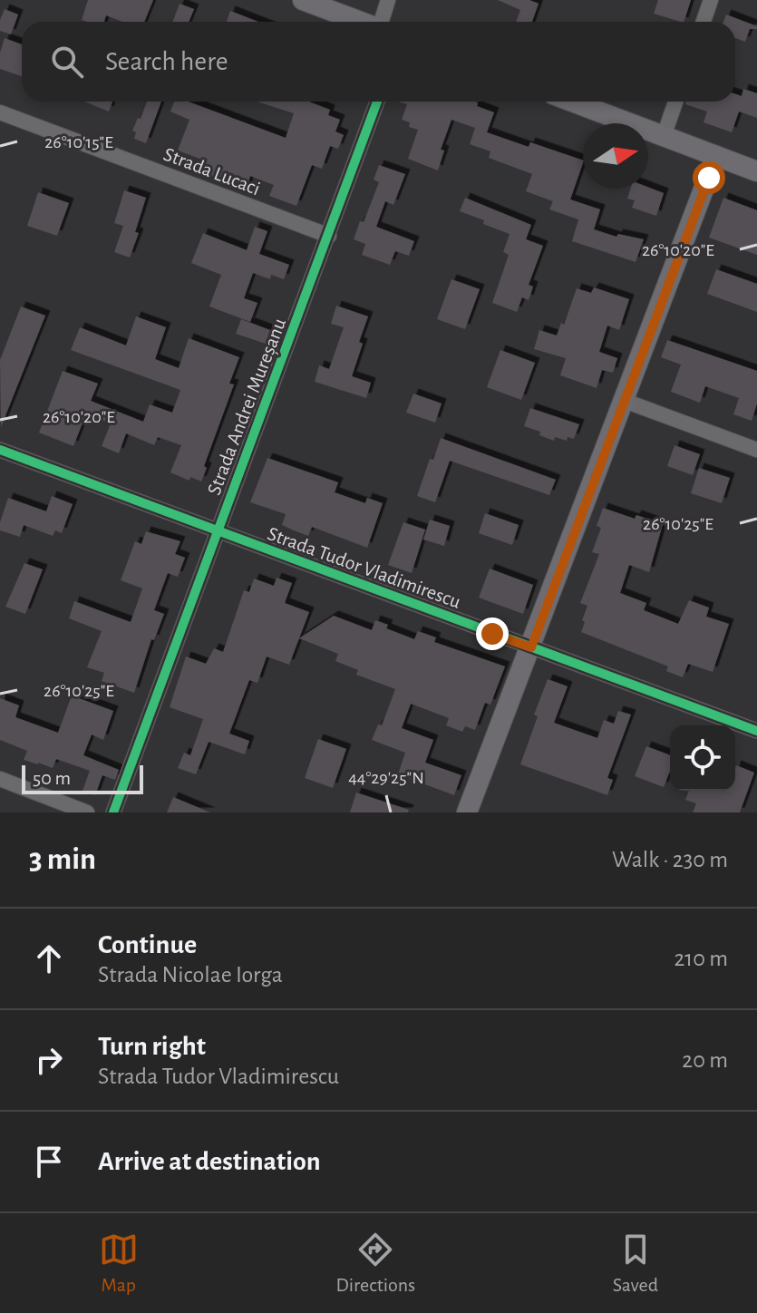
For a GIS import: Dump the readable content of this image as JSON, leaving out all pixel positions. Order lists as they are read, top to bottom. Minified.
{"streets":{"street":["Strada Lucaci","Strada Andrei Mureșanu","Strada Tudor Vladimirescu"]},"crossings":[["Strada Lucaci","Strada Andrei Mureșanu"],["Strada Andrei Mureșanu","Strada Tudor Vladimirescu"]],"scale_bar":"50 m","north":"right","page":{"search":"Search here","scale":"50 m","heading":["3 min","Walk · 230 m"],"list":[["Continue","Strada Nicolae Iorga","210 m"],["Turn right","Strada Tudor Vladimirescu","20 m"],"Arrive at destination"],"nav":["Map","Directions","Saved"]},"coordinates":["26°10'15\"E","26°10'20\"E","26°10'25\"E","44°29'25\"N"]}
